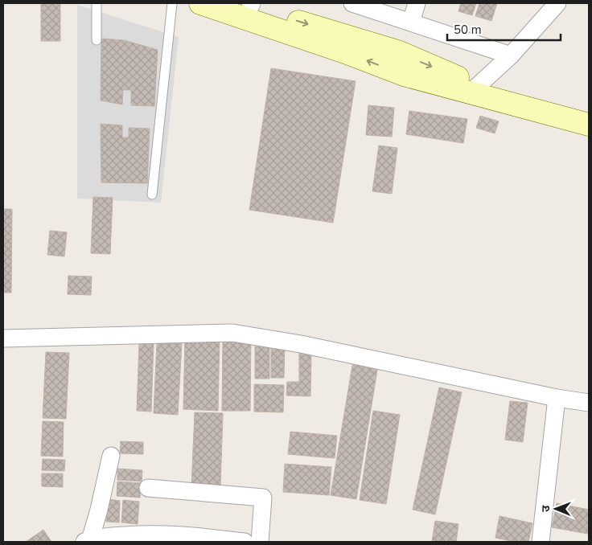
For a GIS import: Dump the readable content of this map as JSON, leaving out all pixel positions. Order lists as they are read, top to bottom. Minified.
{"scale_bar":"50 m","north":"left"}
